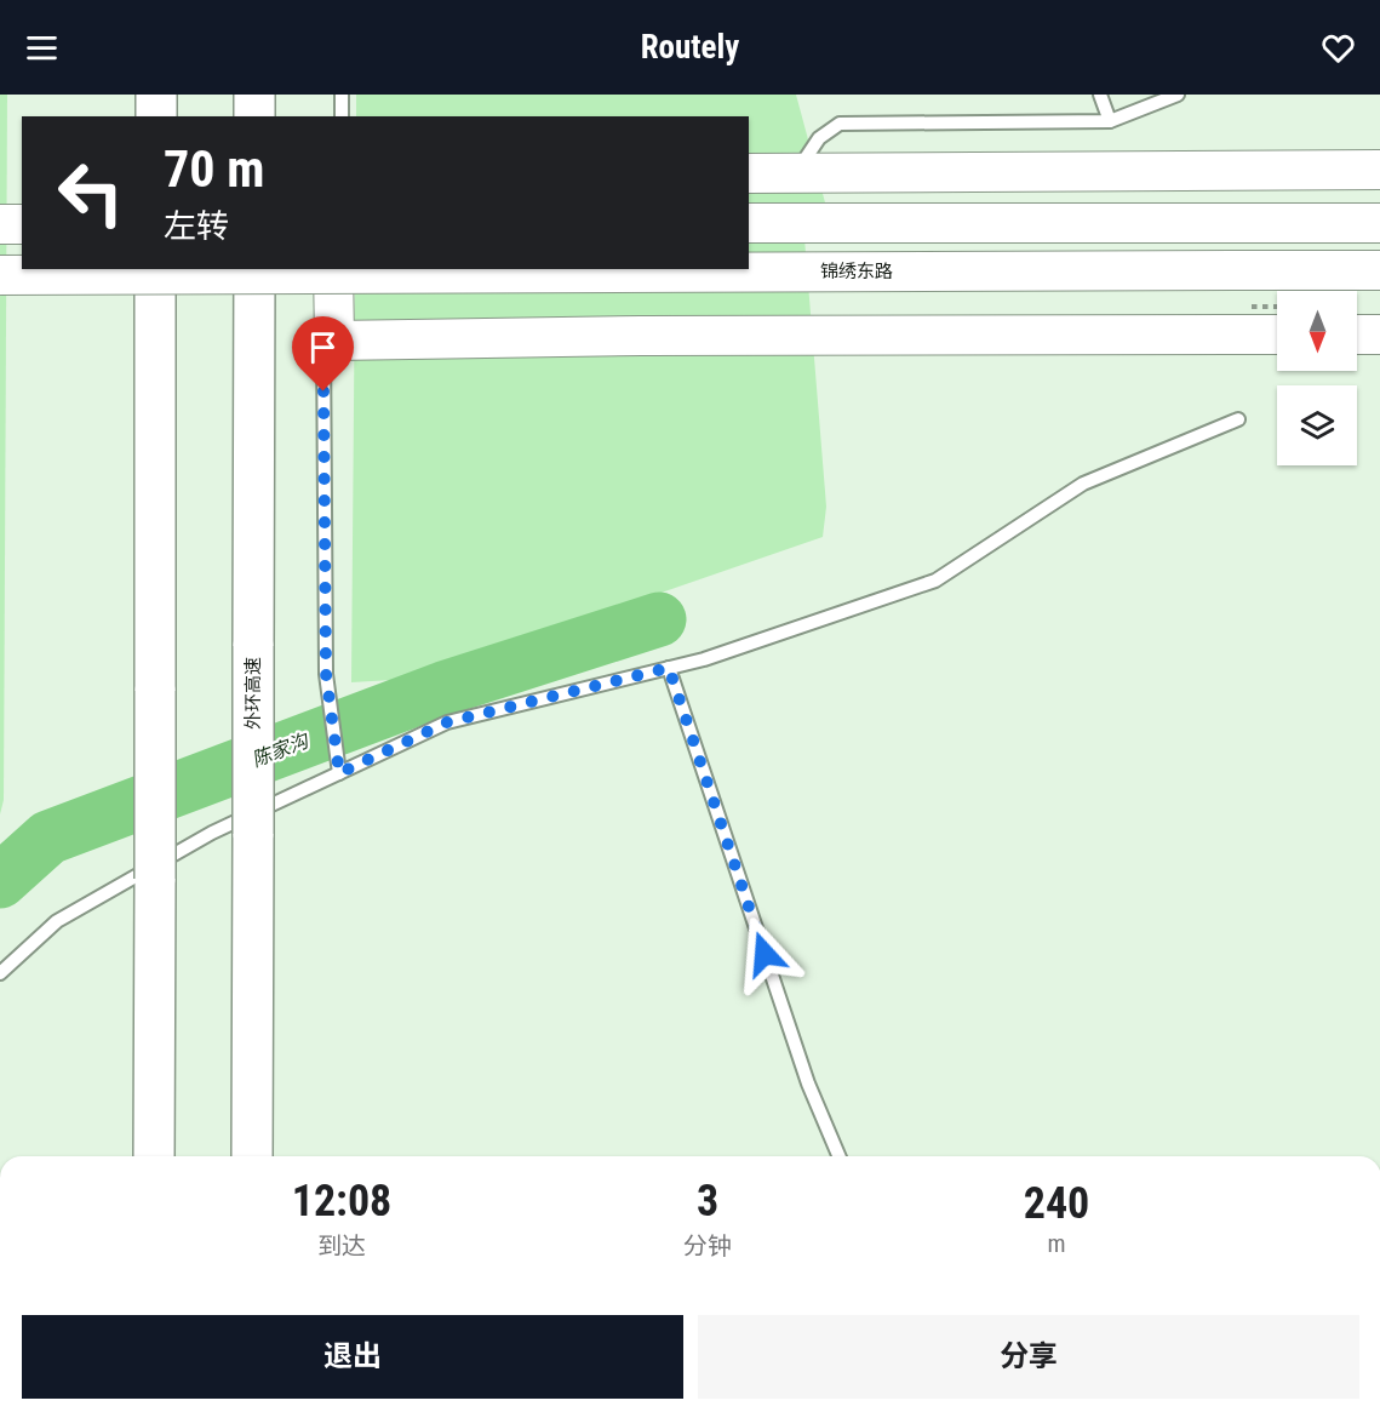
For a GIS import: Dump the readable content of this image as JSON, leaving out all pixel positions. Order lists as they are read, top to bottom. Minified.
{"streets":{"highway":["外环高速"],"main road":["锦绣东路"]},"water":["陈家沟"],"north":"bottom","page":{"header":"Routely","turn":["70 m","左转"],"eta":["12:08","到达","3","分钟","240","m"],"buttons":["退出","分享"]}}
